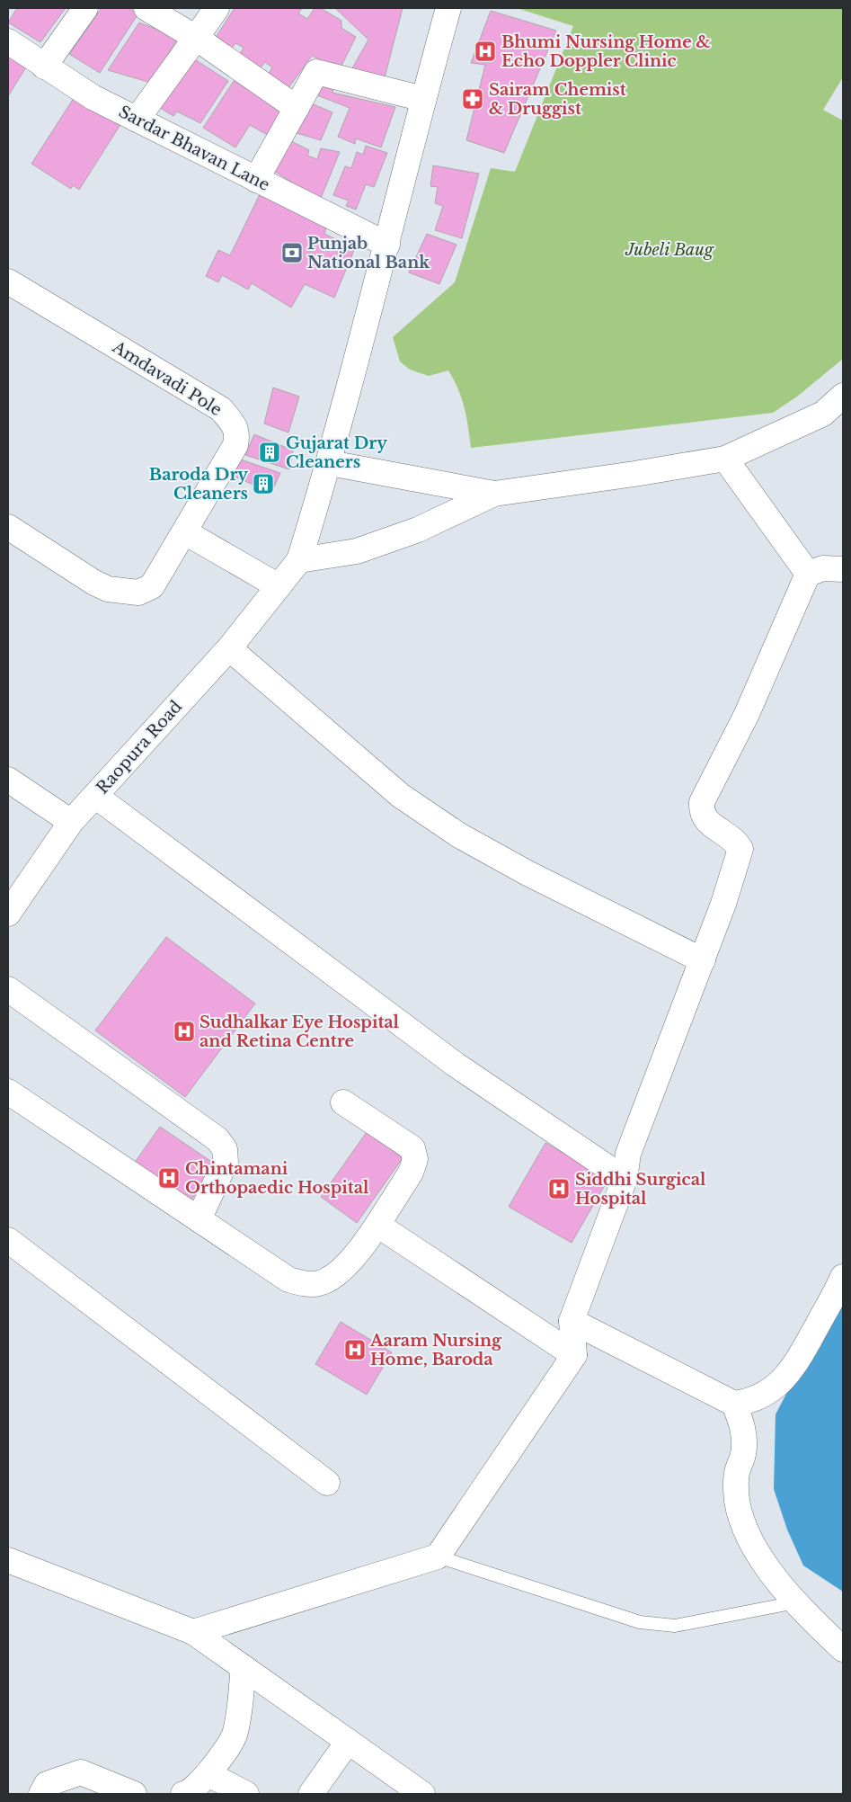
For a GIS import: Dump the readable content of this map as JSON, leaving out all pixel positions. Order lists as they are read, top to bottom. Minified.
{"streets":{"street":["Sardar Bhavan Lane","Amdavadi Pole","Raopura Road"]},"parks":["Jubeli Baug"],"places":{"hospital":["Bhumi Nursing Home & Echo Doppler Clinic","Sudhalkar Eye Hospital and Retina Centre","Chintamani Orthopaedic Hospital","Siddhi Surgical Hospital","Aaram Nursing Home, Baroda"],"pharmacy":["Sairam Chemist & Druggist"],"bank":["Punjab National Bank"],"building":["Gujarat Dry Cleaners","Baroda Dry Cleaners"]}}
